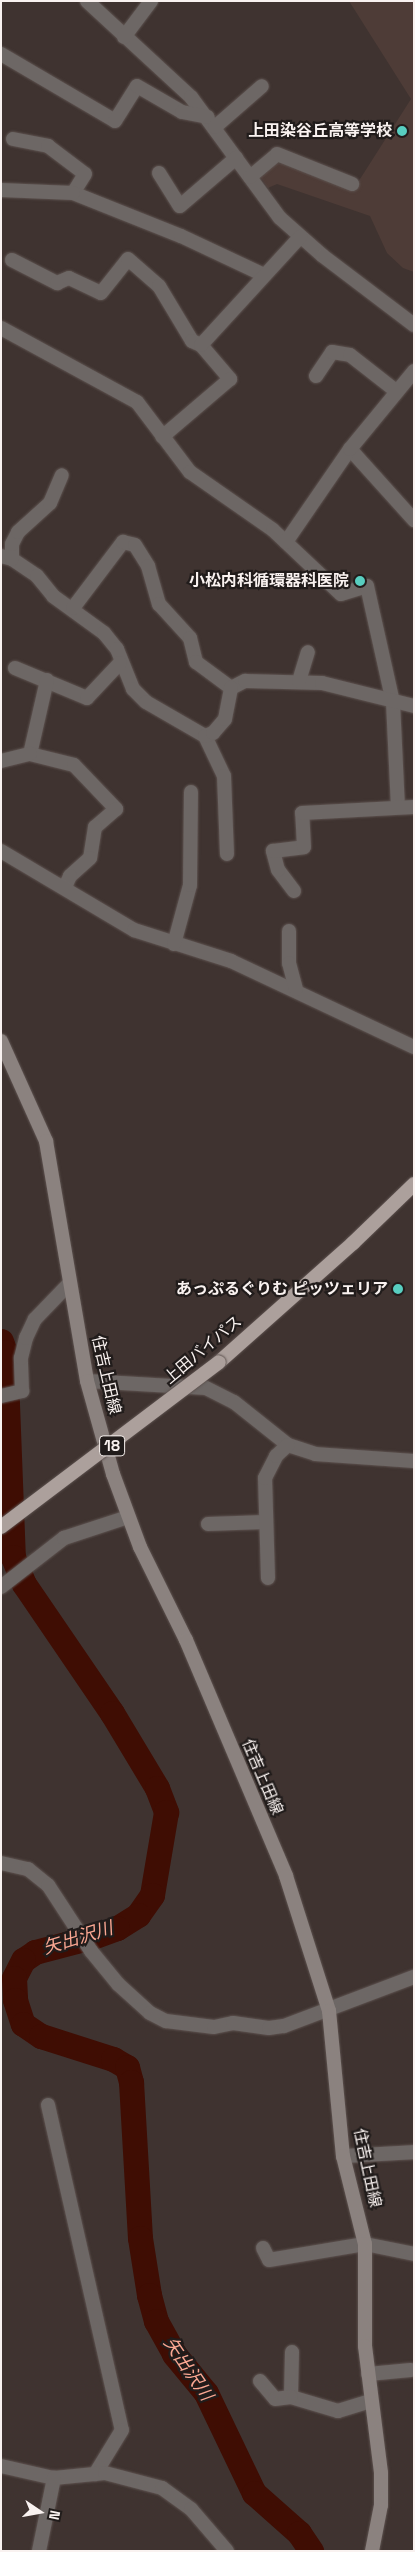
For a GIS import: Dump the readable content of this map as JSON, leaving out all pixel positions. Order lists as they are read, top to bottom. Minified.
{"streets":{"highway":["上田バイパス","18"],"main road":["住吉上田線"]},"water":["矢出沢川"],"places":["上田染谷丘高等学校","小松内科循環器科医院","あっぷるぐりむ ピッツェリア"],"north":"right"}
